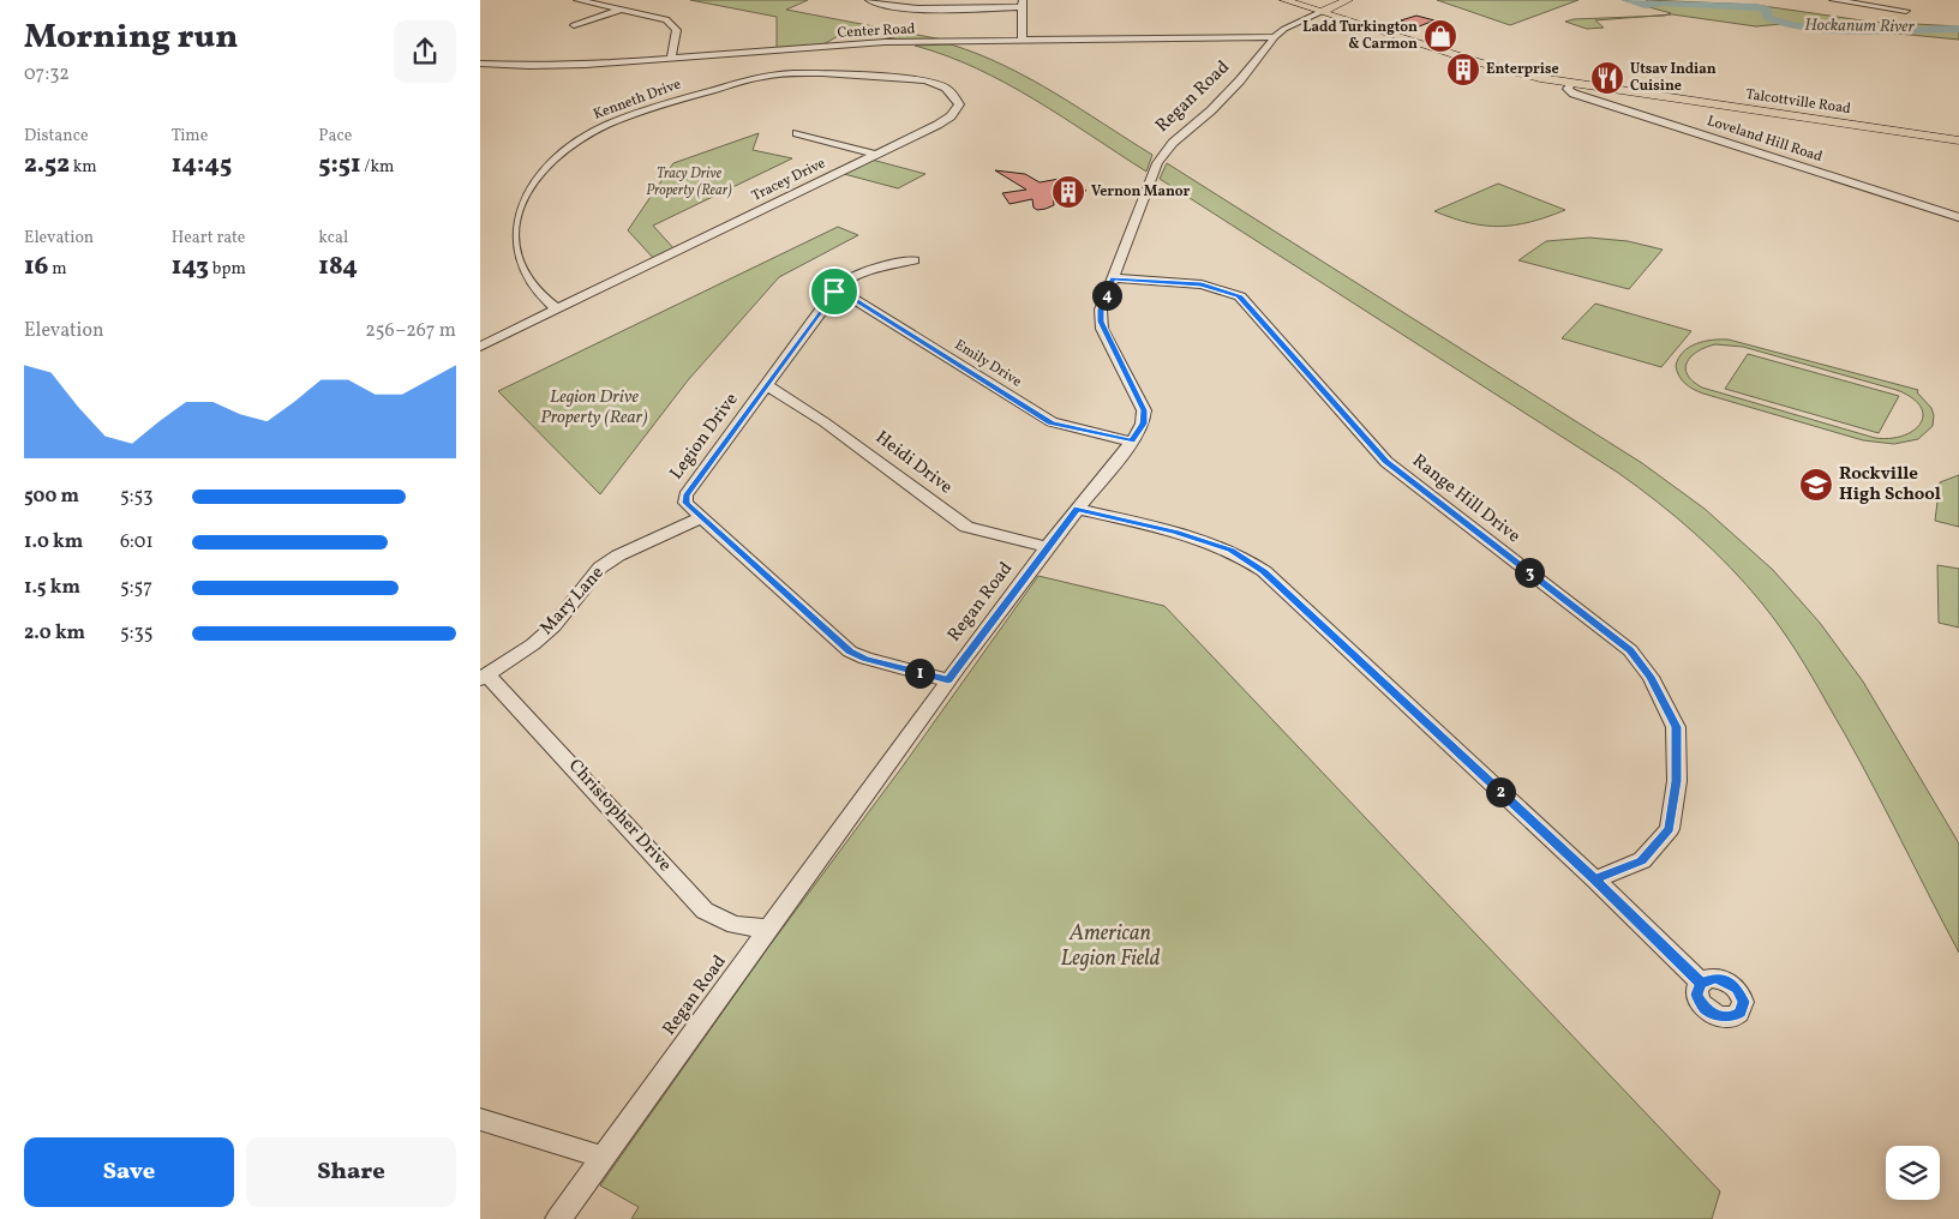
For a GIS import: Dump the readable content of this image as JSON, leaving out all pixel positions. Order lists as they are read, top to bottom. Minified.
{"streets":{"main road":["Talcottville Road"],"street":["Center Road","Regan Road","Kenneth Drive","Loveland Hill Road","Tracey Drive","Emily Drive","Legion Drive","Heidi Drive","Range Hill Drive","Mary Lane","Christopher Drive"]},"crossings":[["Center Road","Regan Road"],["Center Road","Tracey Drive"],["Regan Road","Talcottville Road"],["Regan Road","Emily Drive"],["Regan Road","Legion Drive"],["Regan Road","Heidi Drive"],["Regan Road","Range Hill Drive"],["Regan Road","Christopher Drive"],["Kenneth Drive","Tracey Drive"],["Talcottville Road","Loveland Hill Road"],["Emily Drive","Legion Drive"],["Legion Drive","Heidi Drive"],["Legion Drive","Mary Lane"],["Mary Lane","Christopher Drive"]],"water":["Hockanum River"],"parks":["Tracy Drive Property (Rear)","Legion Drive Property (Rear)","American Legion Field"],"places":{"shop":["Ladd Turkington & Carmon"],"building":["Enterprise","Vernon Manor"],"restaurant":["Utsav Indian Cuisine"],"school or university":["Rockville High School"]},"page":{"heading":["Morning run","07:32"],"stats":[["Distance","2.52 km"],["Time","14:45"],["Pace","5:51 /km"],["Elevation","16 m"],["Heart rate","143 bpm"],["kcal","184"]],"pins":["4","3","1","2"],"chart":["Elevation","256–267 m"],"list":[{"name":"500 m","note":"5:53"},{"name":"1.0 km","note":"6:01"},{"name":"1.5 km","note":"5:57"},{"name":"2.0 km","note":"5:35"}],"buttons":["Save","Share"]}}
